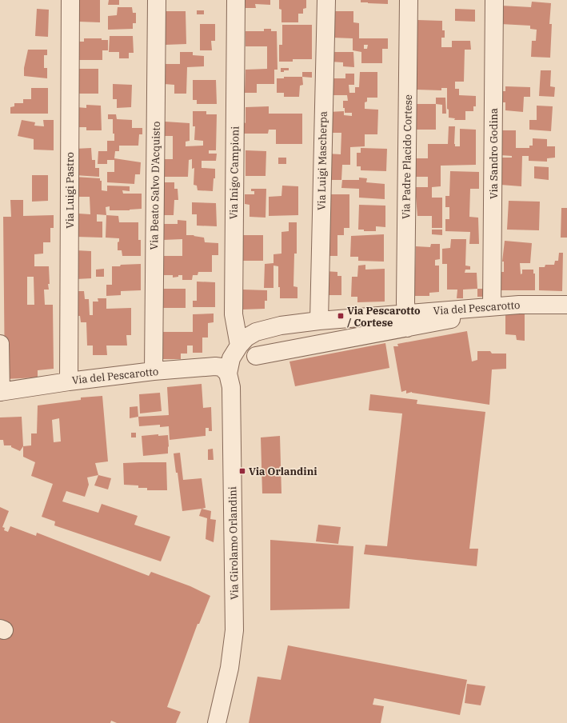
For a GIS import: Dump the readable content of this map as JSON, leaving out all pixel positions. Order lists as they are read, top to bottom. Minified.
{"streets":{"street":["Via Sandro Godina","Via Padre Placido Cortese","Via Luigi Mascherpa","Via Inigo Campioni","Via Beato Salvo D'Acquisto","Via Luigi Pastro","Via del Pescarotto","Via Girolamo Orlandini"]},"crossings":[["Via Sandro Godina","Via del Pescarotto"],["Via Padre Placido Cortese","Via del Pescarotto"],["Via Luigi Mascherpa","Via del Pescarotto"],["Via Inigo Campioni","Via del Pescarotto"],["Via Inigo Campioni","Via Girolamo Orlandini"],["Via Beato Salvo D'Acquisto","Via del Pescarotto"],["Via Luigi Pastro","Via del Pescarotto"],["Via del Pescarotto","Via Girolamo Orlandini"]],"places":{"transit":["Via Pescarotto / Cortese","Via Orlandini"]}}
